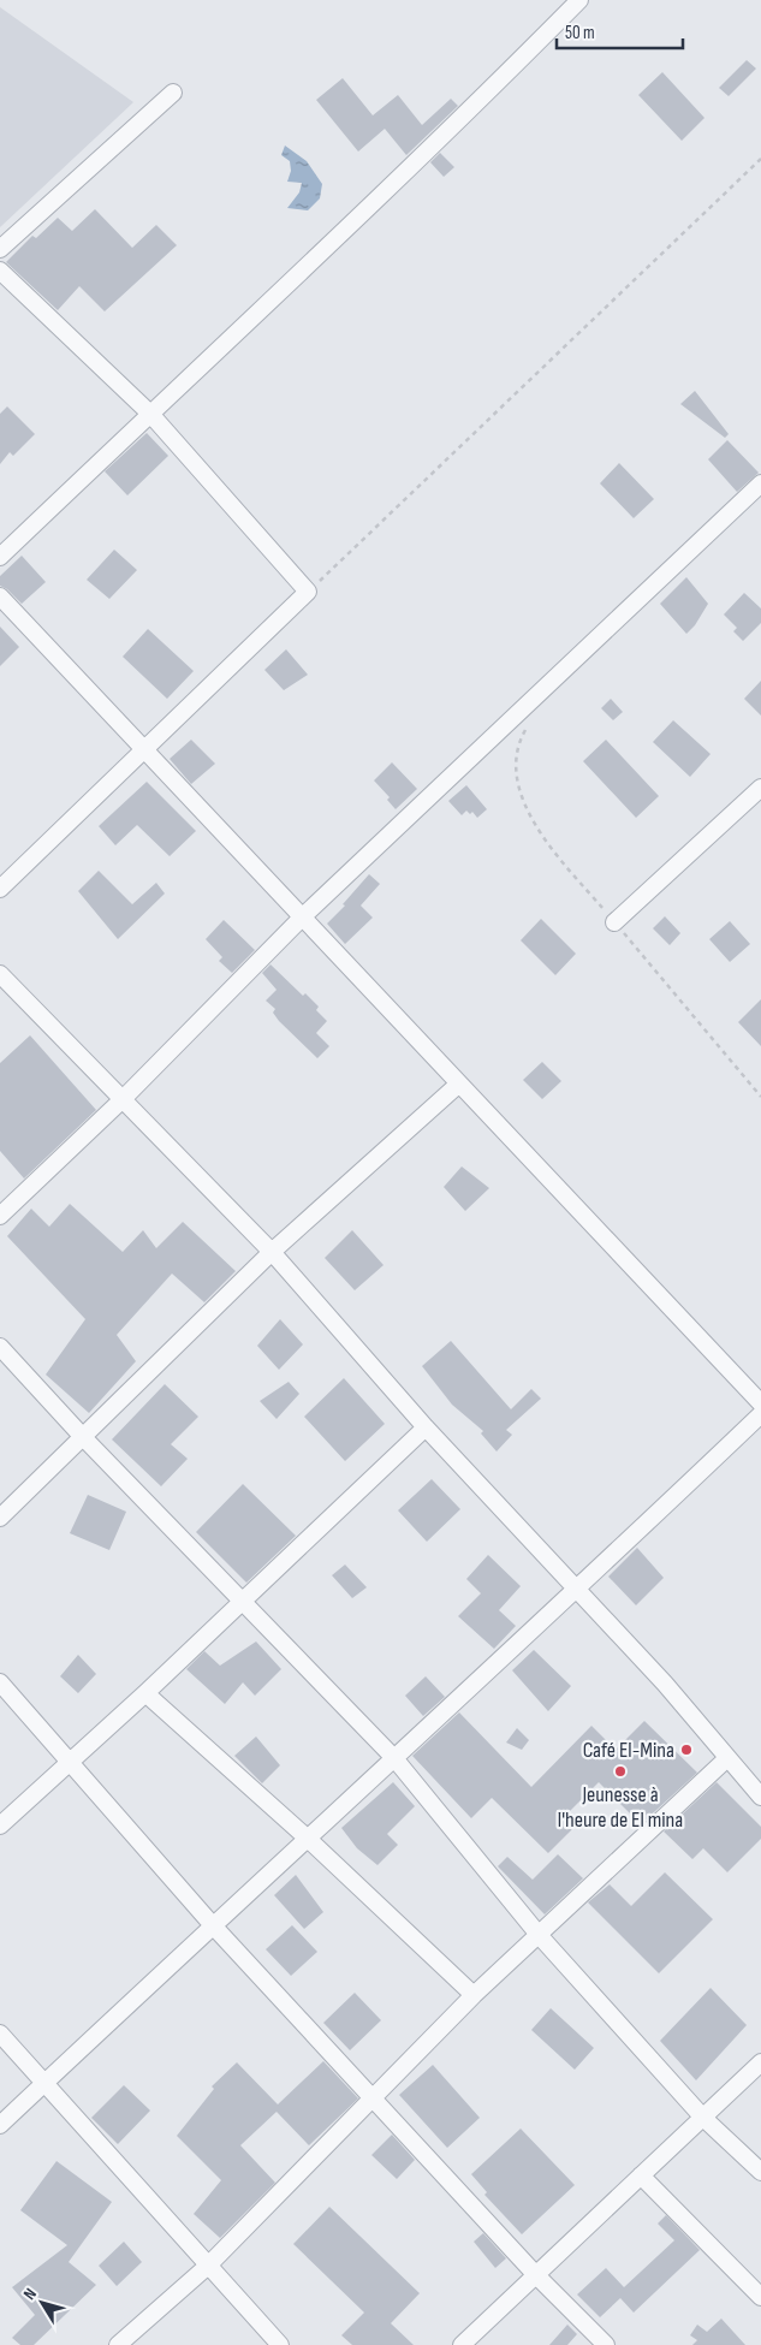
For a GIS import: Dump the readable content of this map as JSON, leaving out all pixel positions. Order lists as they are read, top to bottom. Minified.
{"places":["Café El-Mina","Jeunesse à l'heure de El mina"],"scale_bar":"50 m","north":"top left"}
